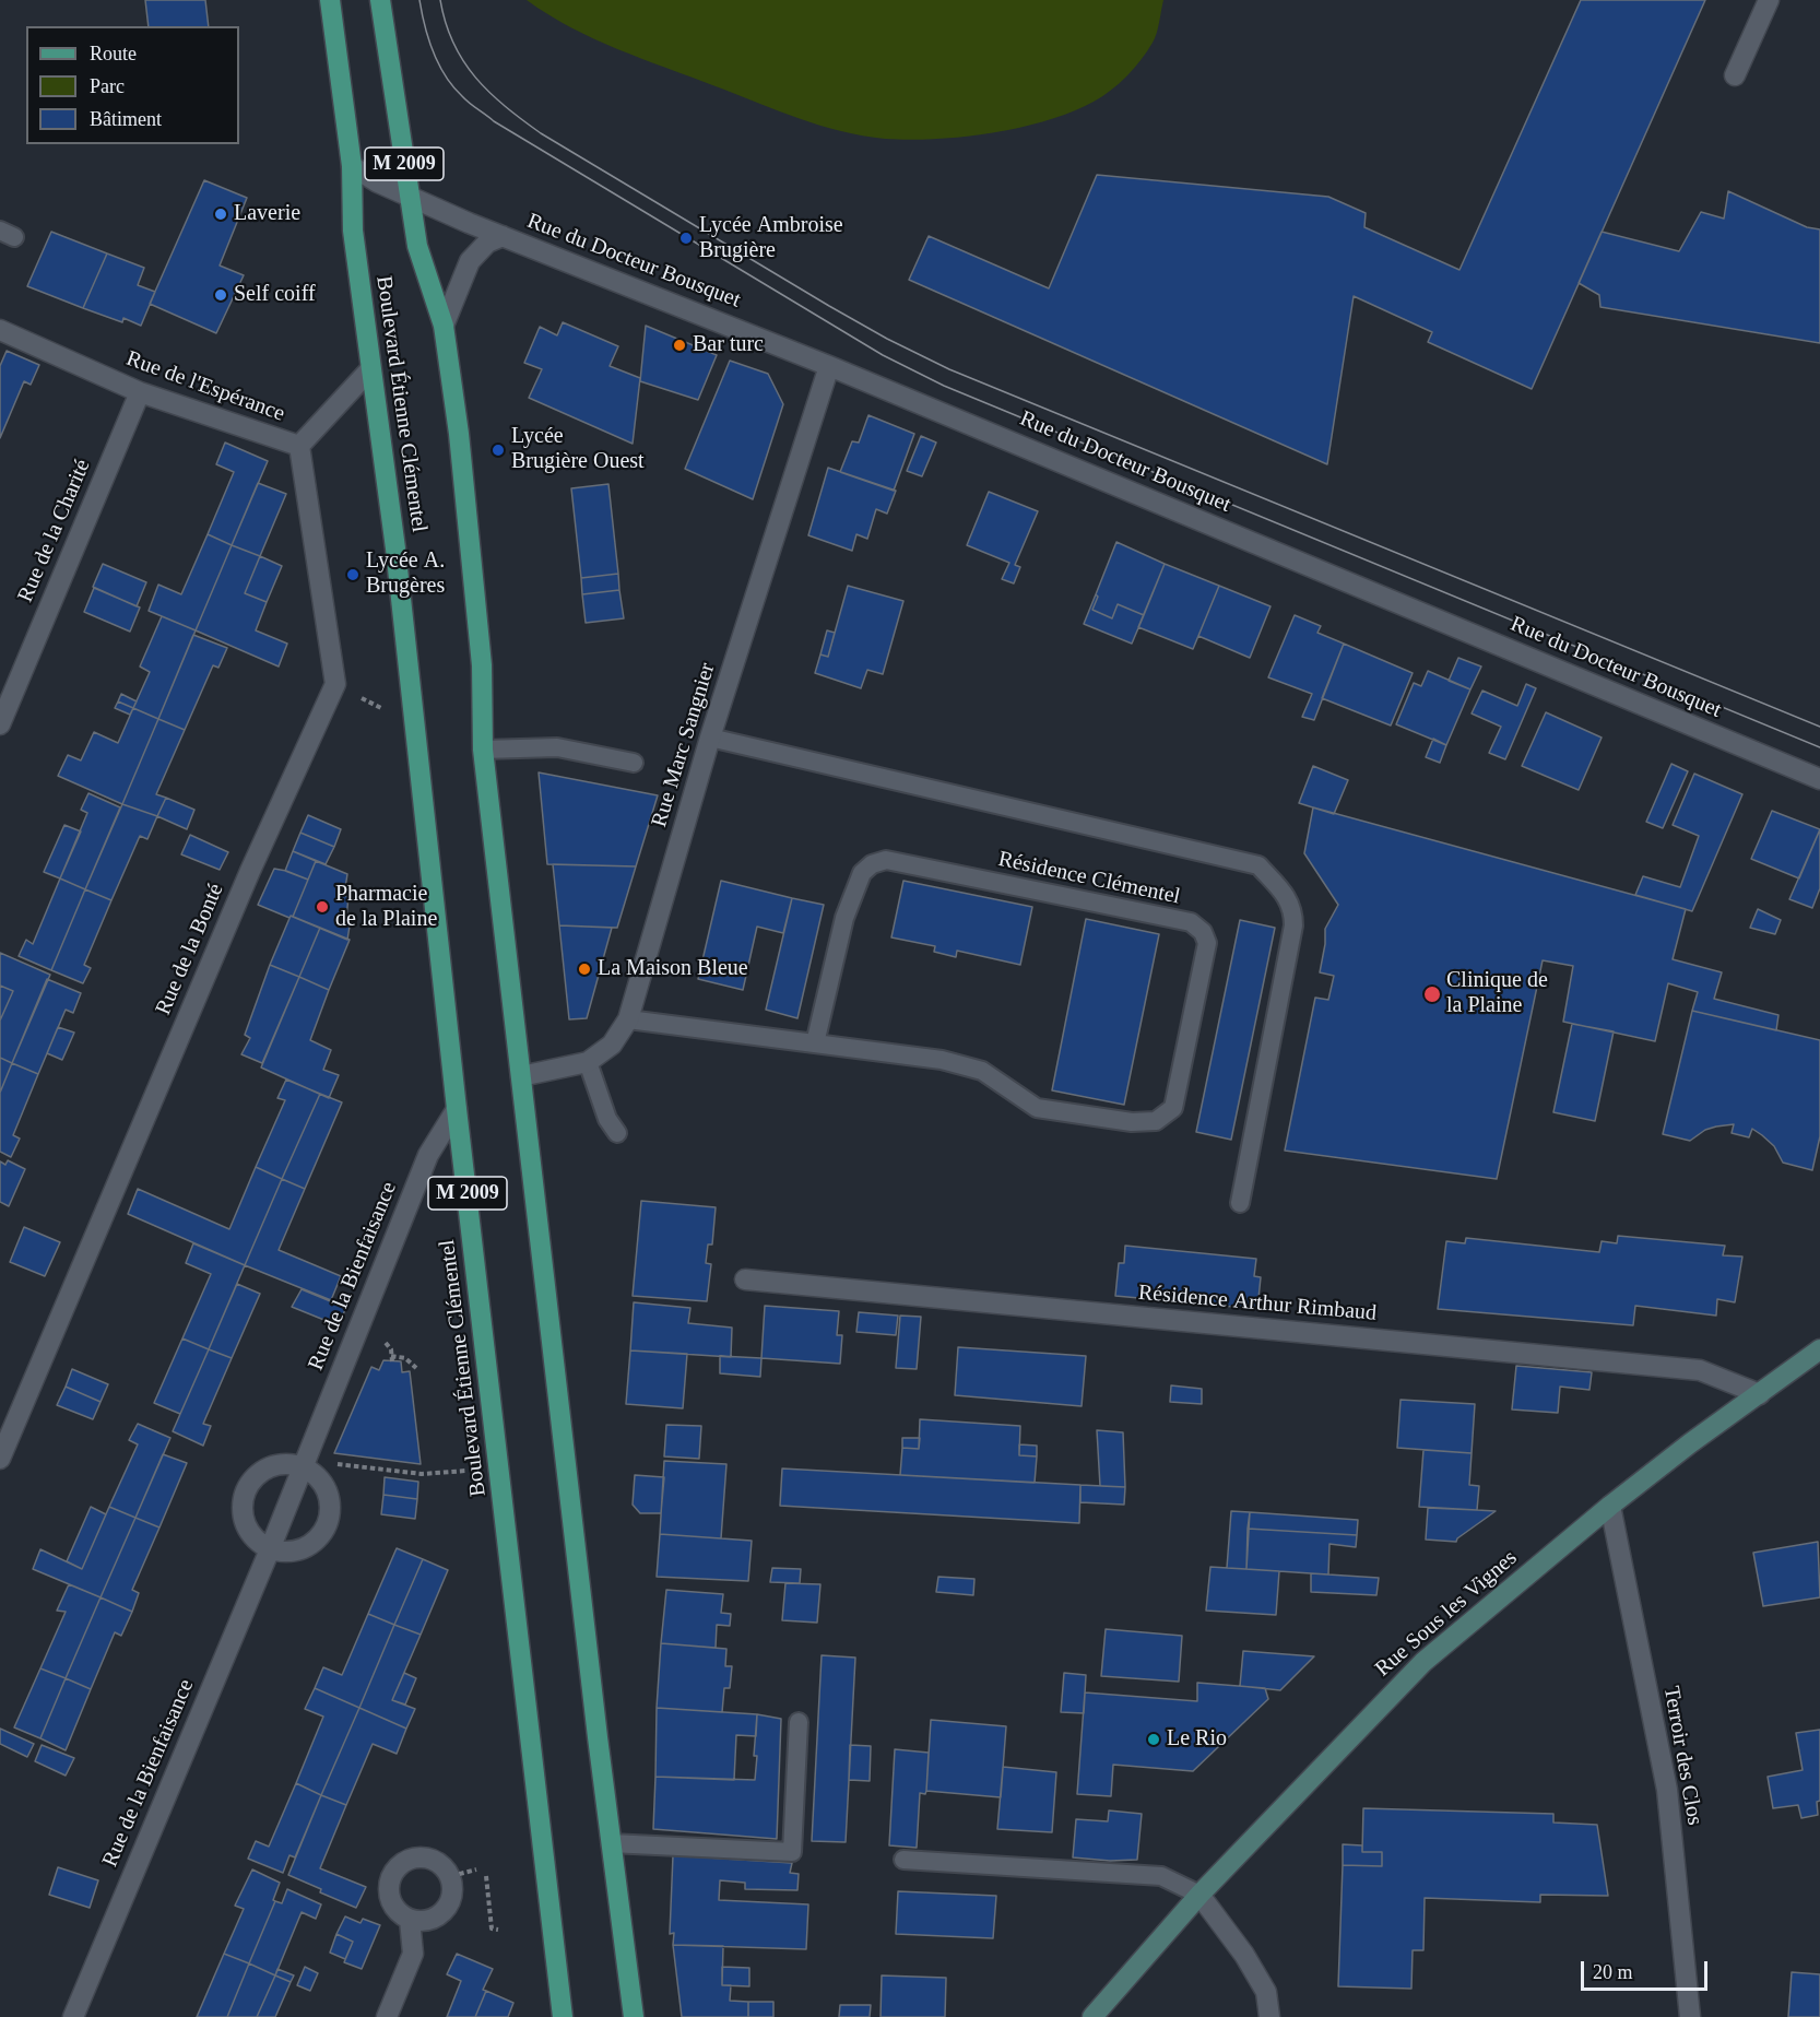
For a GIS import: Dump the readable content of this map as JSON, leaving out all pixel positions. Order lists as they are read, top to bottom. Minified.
{"streets":{"main road":["M 2009","Boulevard Étienne Clémentel"],"street":["Rue du Docteur Bousquet","Rue de l'Espérance","Rue de la Charité","Rue Marc Sangnier","Rue de la Bonté","Rue de la Bienfaisance","Résidence Arthur Rimbaud","Rue Sous les Vignes","Terroir des Clos"],"lane":["Résidence Clémentel"]},"crossings":[["Rue du Docteur Bousquet","Boulevard Étienne Clémentel"],["Rue du Docteur Bousquet","Rue Marc Sangnier"],["Rue de l'Espérance","Boulevard Étienne Clémentel"],["Rue de l'Espérance","Rue de la Charité"],["Boulevard Étienne Clémentel","Rue Marc Sangnier"],["Boulevard Étienne Clémentel","Rue de la Bienfaisance"],["Rue Marc Sangnier","Résidence Clémentel"],["Résidence Arthur Rimbaud","Rue Sous les Vignes"],["Rue Sous les Vignes","Terroir des Clos"]],"places":["Laverie","Lycée Ambroise Brugière","Self coiff","Bar turc","Lycée Brugière Ouest","Lycée A. Brugères","Pharmacie de la Plaine","La Maison Bleue","Clinique de la Plaine","Le Rio"],"legend":["Route","Parc","Bâtiment"],"scale_bar":"20 m"}
